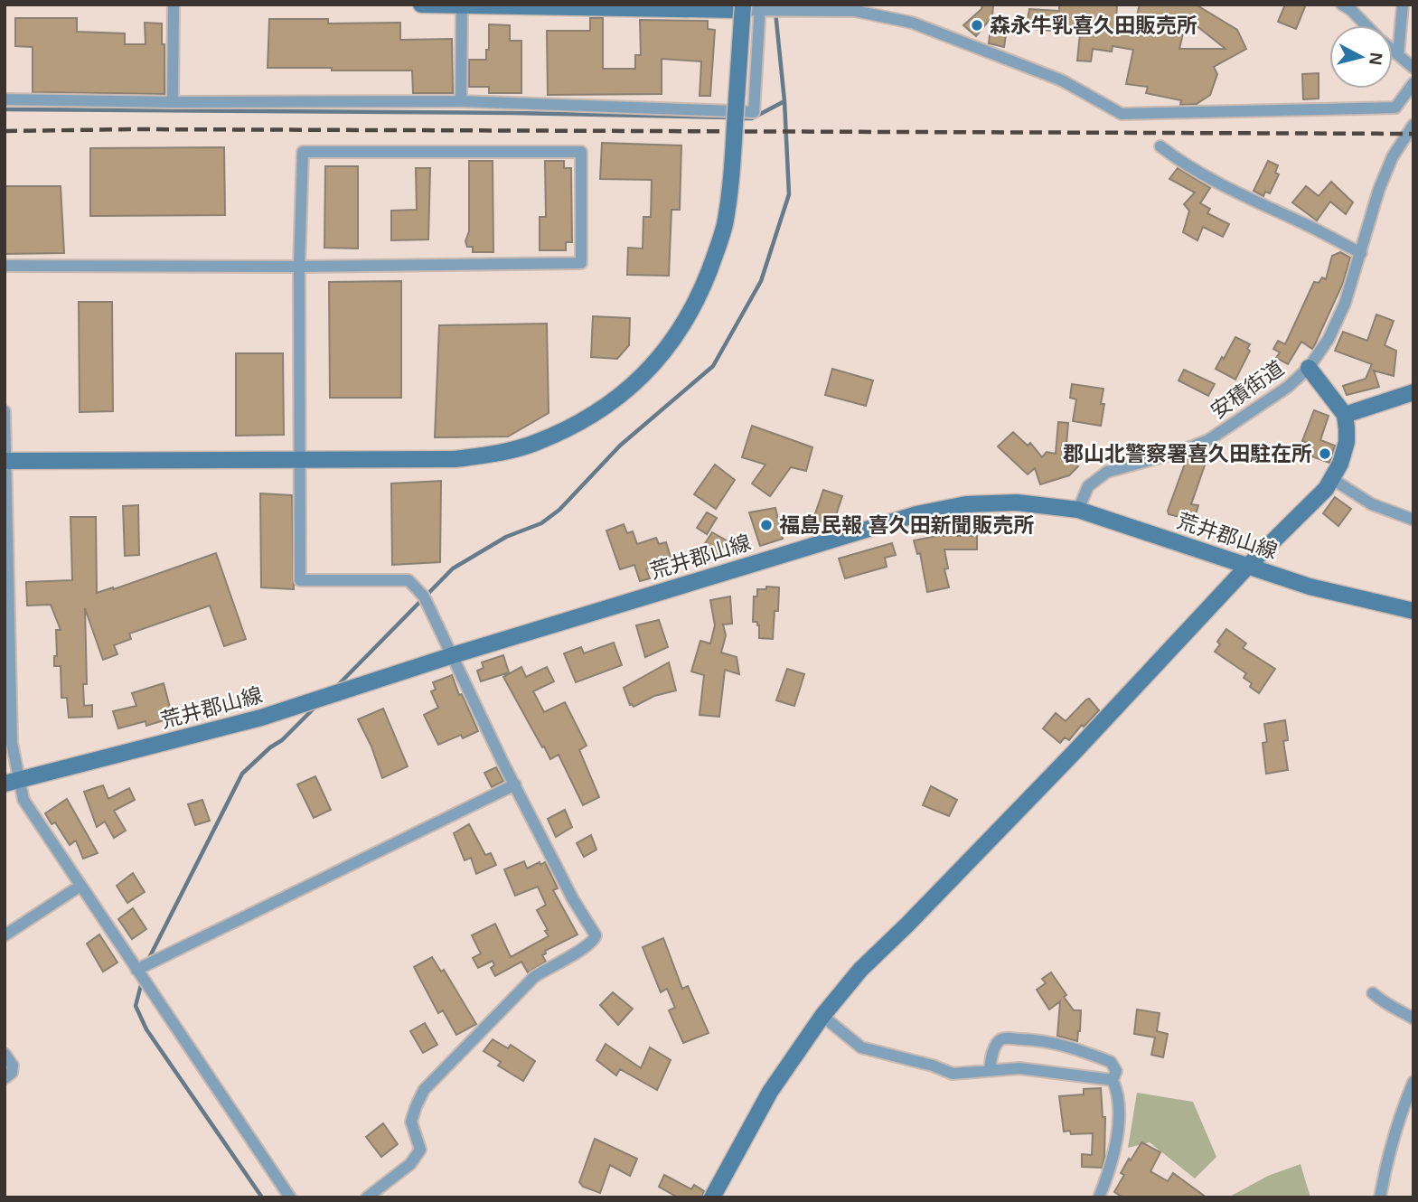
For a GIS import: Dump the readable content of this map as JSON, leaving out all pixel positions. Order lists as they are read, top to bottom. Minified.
{"streets":{"street":["安積街道","荒井郡山線"]},"crossings":[["安積街道","荒井郡山線"]],"places":["森永牛乳喜久田販売所","郡山北警察署喜久田駐在所","福島民報 喜久田新聞販売所"],"north":"right"}
